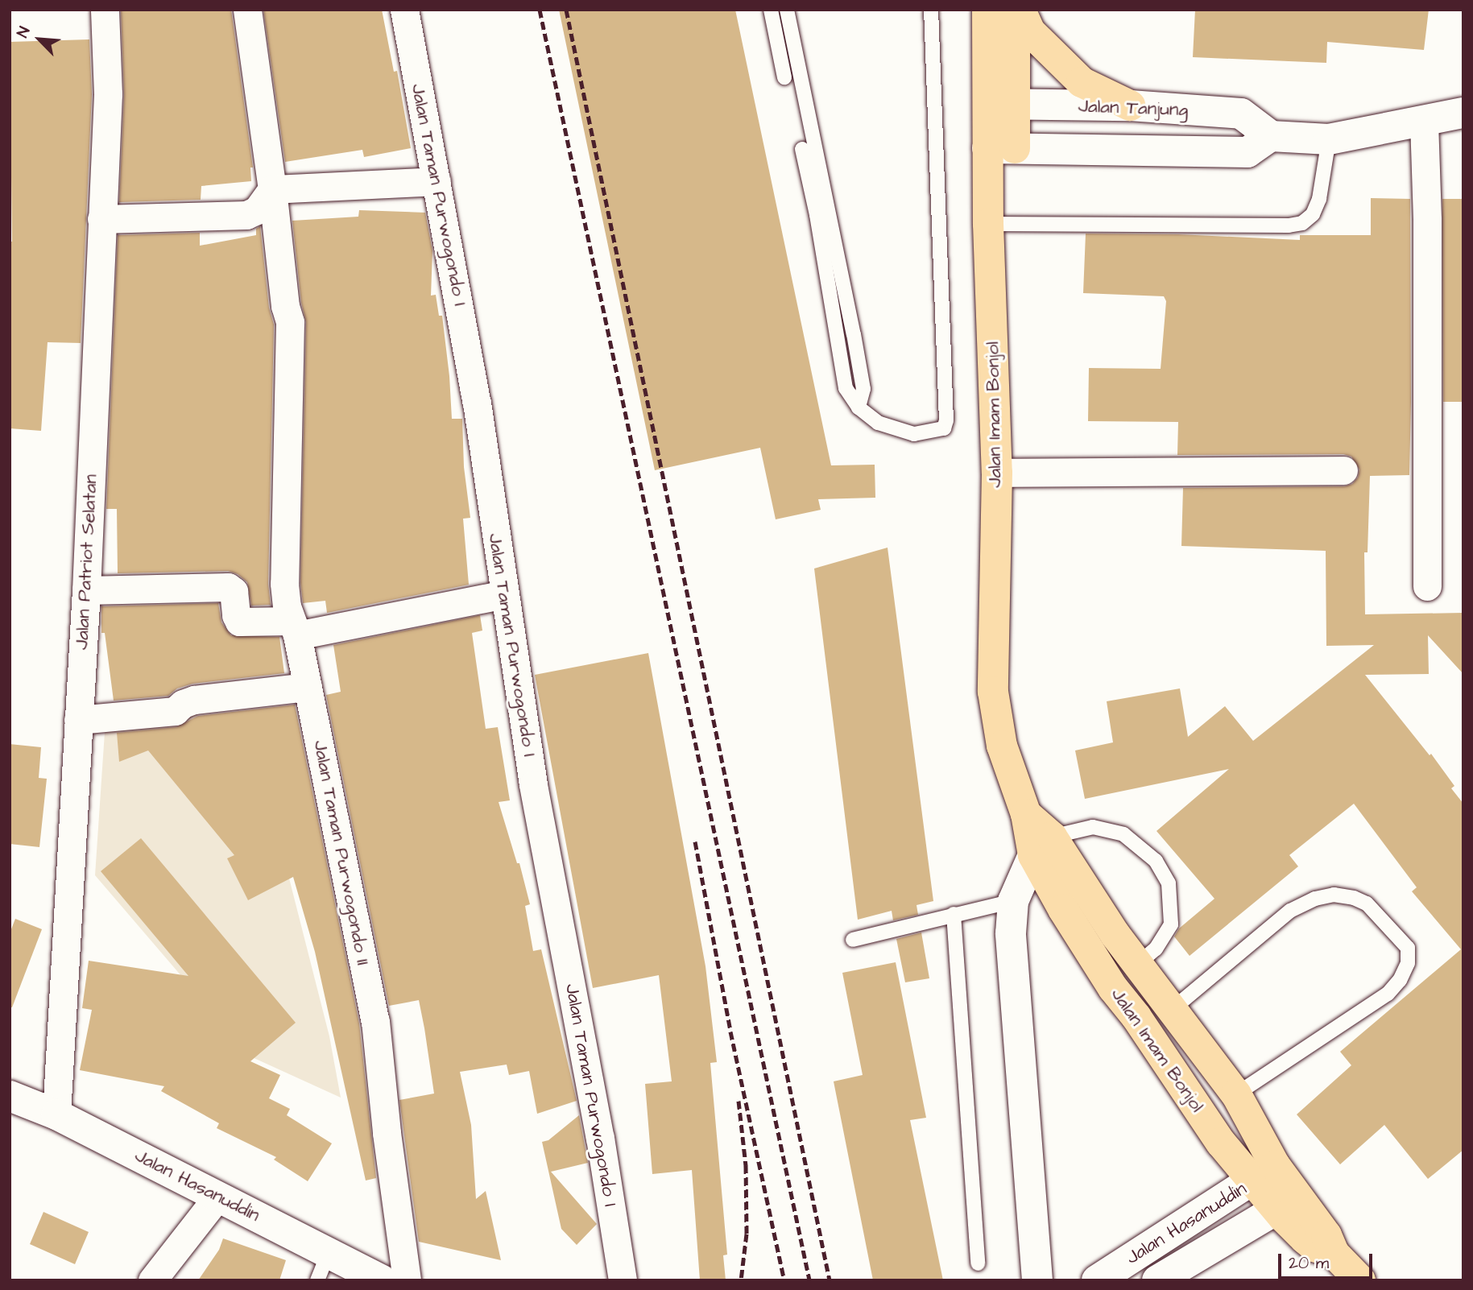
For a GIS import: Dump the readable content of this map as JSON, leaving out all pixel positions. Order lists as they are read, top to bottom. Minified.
{"streets":{"main road":["Jalan Imam Bonjol"],"street":["Jalan Tanjung","Jalan Taman Purwogondo I","Jalan Patriot Selatan","Jalan Taman Purwogondo II","Jalan Hasanuddin"]},"crossings":[["Jalan Tanjung","Jalan Imam Bonjol"],["Jalan Imam Bonjol","Jalan Hasanuddin"],["Jalan Patriot Selatan","Jalan Hasanuddin"]],"scale_bar":"20 m","north":"top left"}
